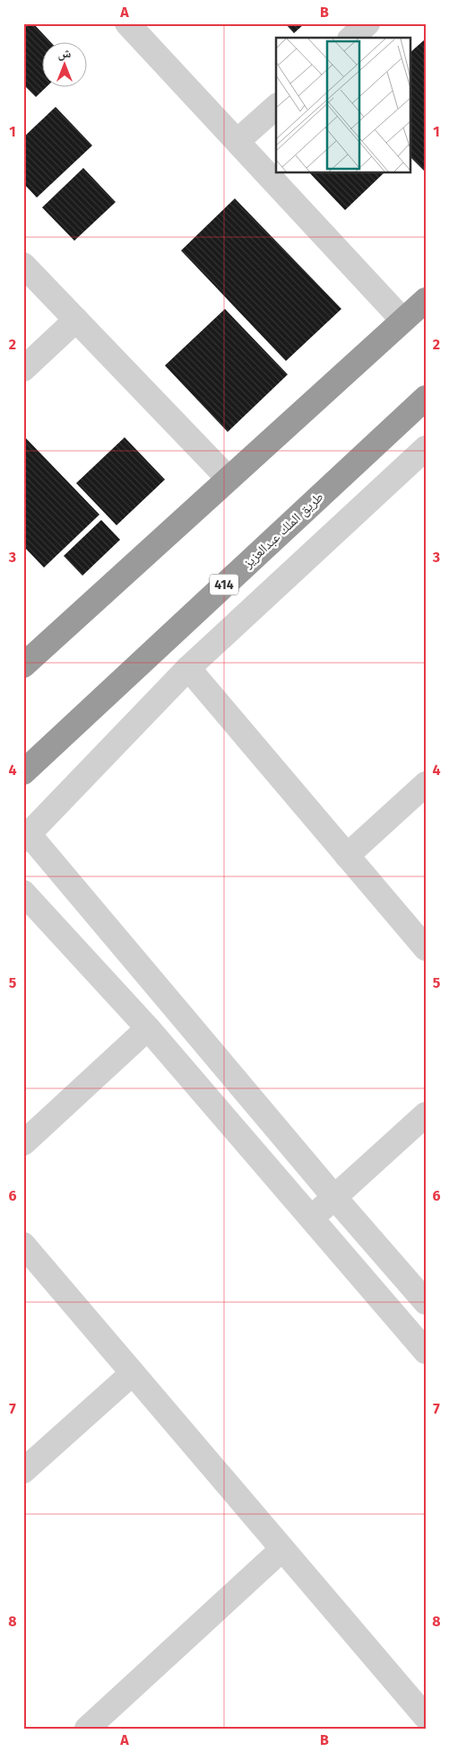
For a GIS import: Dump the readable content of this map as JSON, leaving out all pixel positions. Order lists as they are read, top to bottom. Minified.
{"streets":{"highway":["طريق الملك عبدالعزيز","414"]},"north":"top","grid":{"columns":["A","B"],"rows":["1","2","3","4","5","6","7","8"]}}
